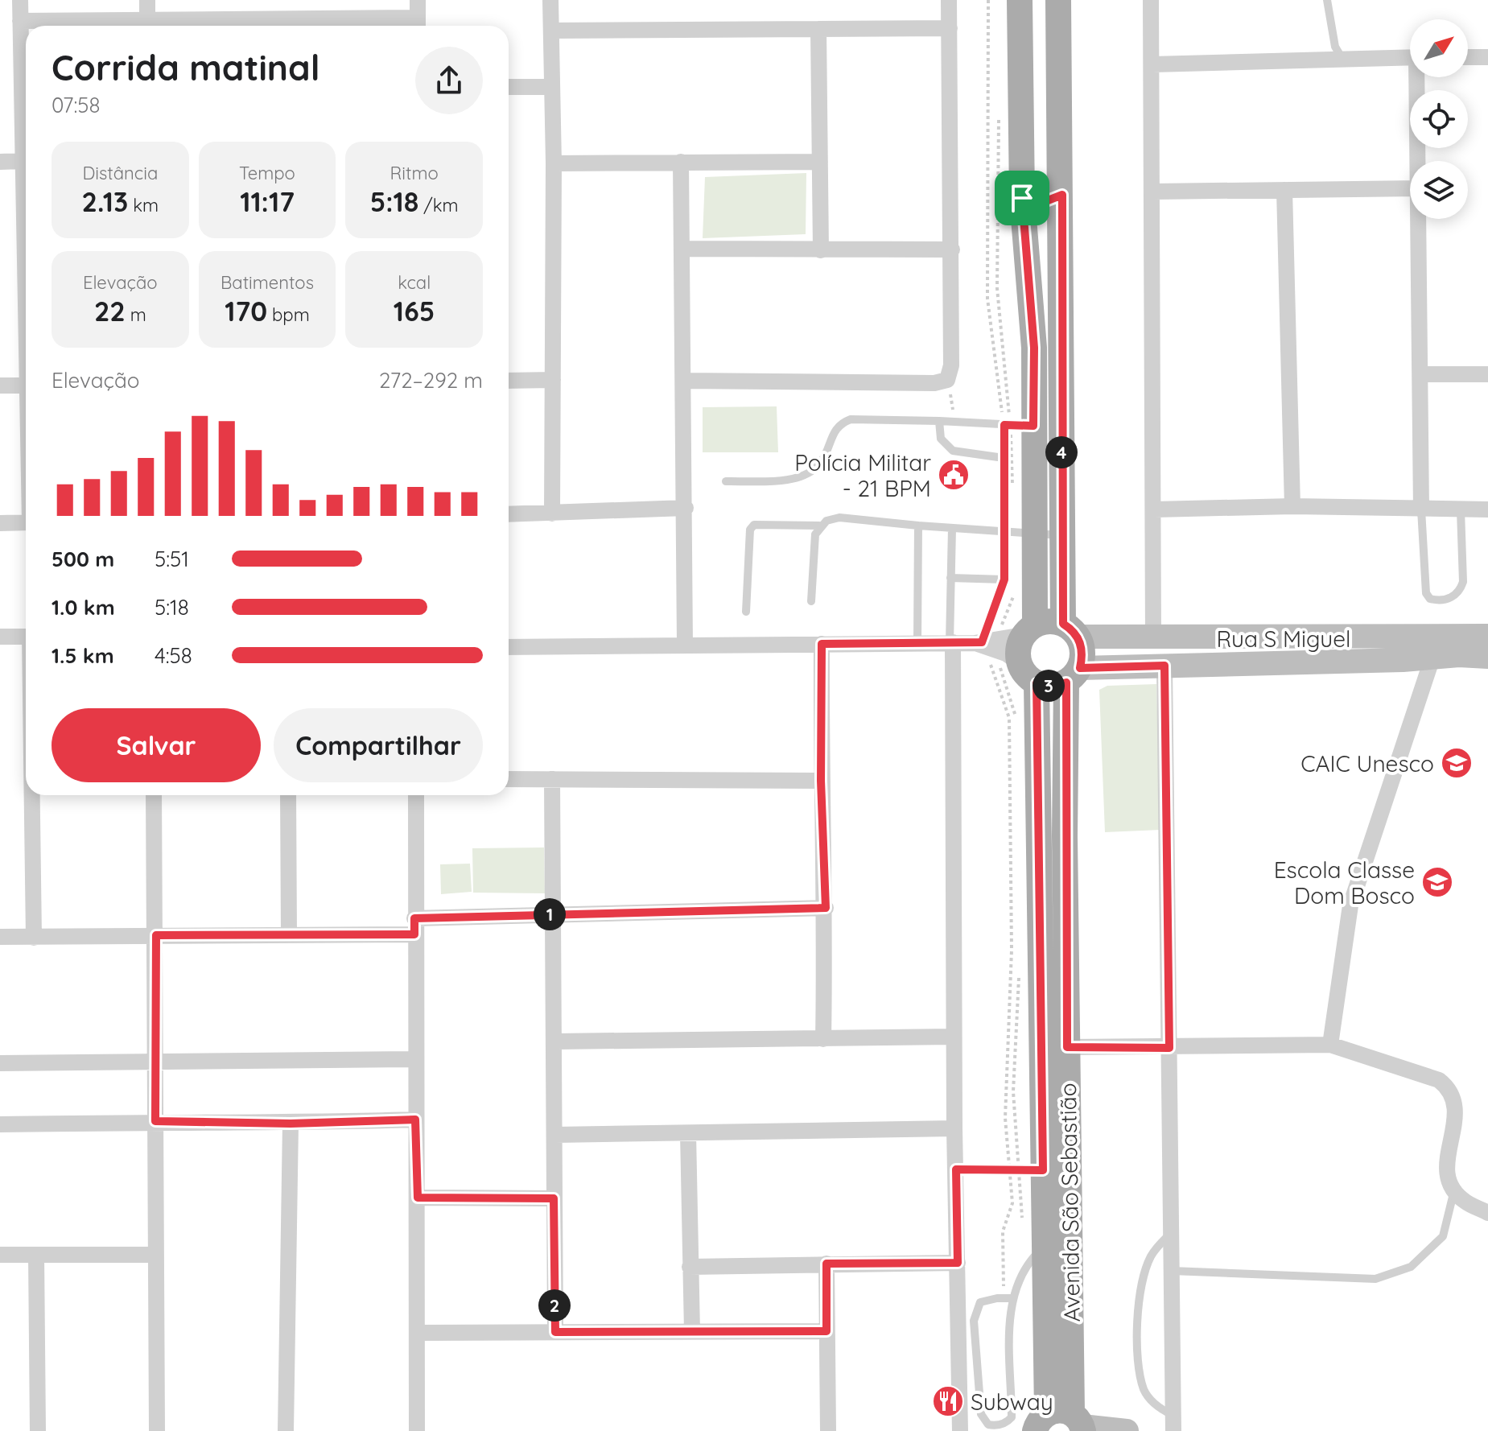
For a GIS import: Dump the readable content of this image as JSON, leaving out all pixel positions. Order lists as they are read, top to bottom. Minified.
{"streets":{"main road":["Avenida São Sebastião"],"street":["Rua S Miguel"]},"crossings":[["Rua S Miguel","Avenida São Sebastião"]],"places":{"public building":["Polícia Militar - 21 BPM"],"school or university":["CAIC Unesco","Escola Classe Dom Bosco"],"restaurant":["Subway"]},"north":"top right","page":{"heading":["Corrida matinal","07:58"],"stats":[["Distância","2.13 km"],["Tempo","11:17"],["Ritmo","5:18 /km"],["Elevação","22 m"],["Batimentos","170 bpm"],["kcal","165"]],"chart":["Elevação","272–292 m"],"pins":["4","3","1","2"],"list":[{"name":"500 m","note":"5:51"},{"name":"1.0 km","note":"5:18"},{"name":"1.5 km","note":"4:58"}],"buttons":["Salvar","Compartilhar"]}}
